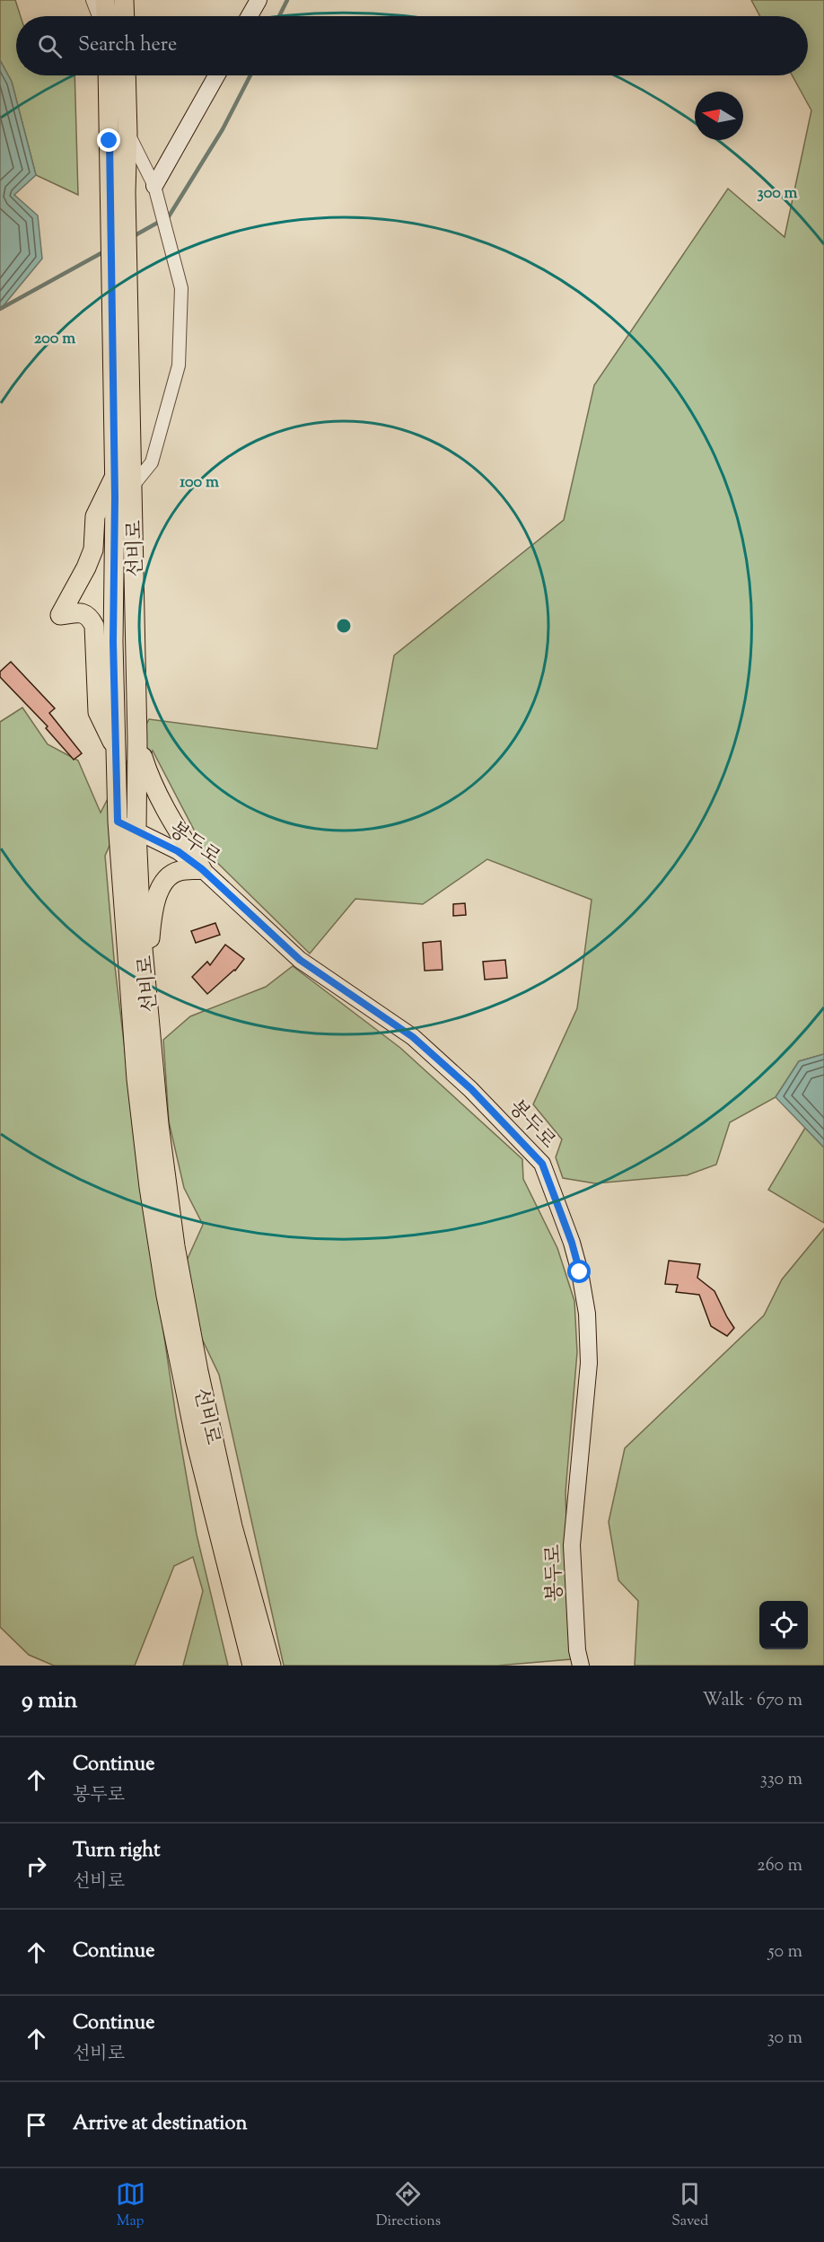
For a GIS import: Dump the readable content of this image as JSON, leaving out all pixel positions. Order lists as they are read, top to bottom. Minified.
{"streets":{"main road":["선비로","봉두로"]},"crossings":[["선비로","봉두로"]],"north":"left","page":{"search":"Search here","heading":["9 min","Walk · 670 m"],"list":[["Continue","봉두로","330 m"],["Turn right","선비로","260 m"],["Continue","50 m"],["Continue","선비로","30 m"],"Arrive at destination"],"nav":["Map","Directions","Saved"]},"rings":["300 m","200 m","100 m"]}
